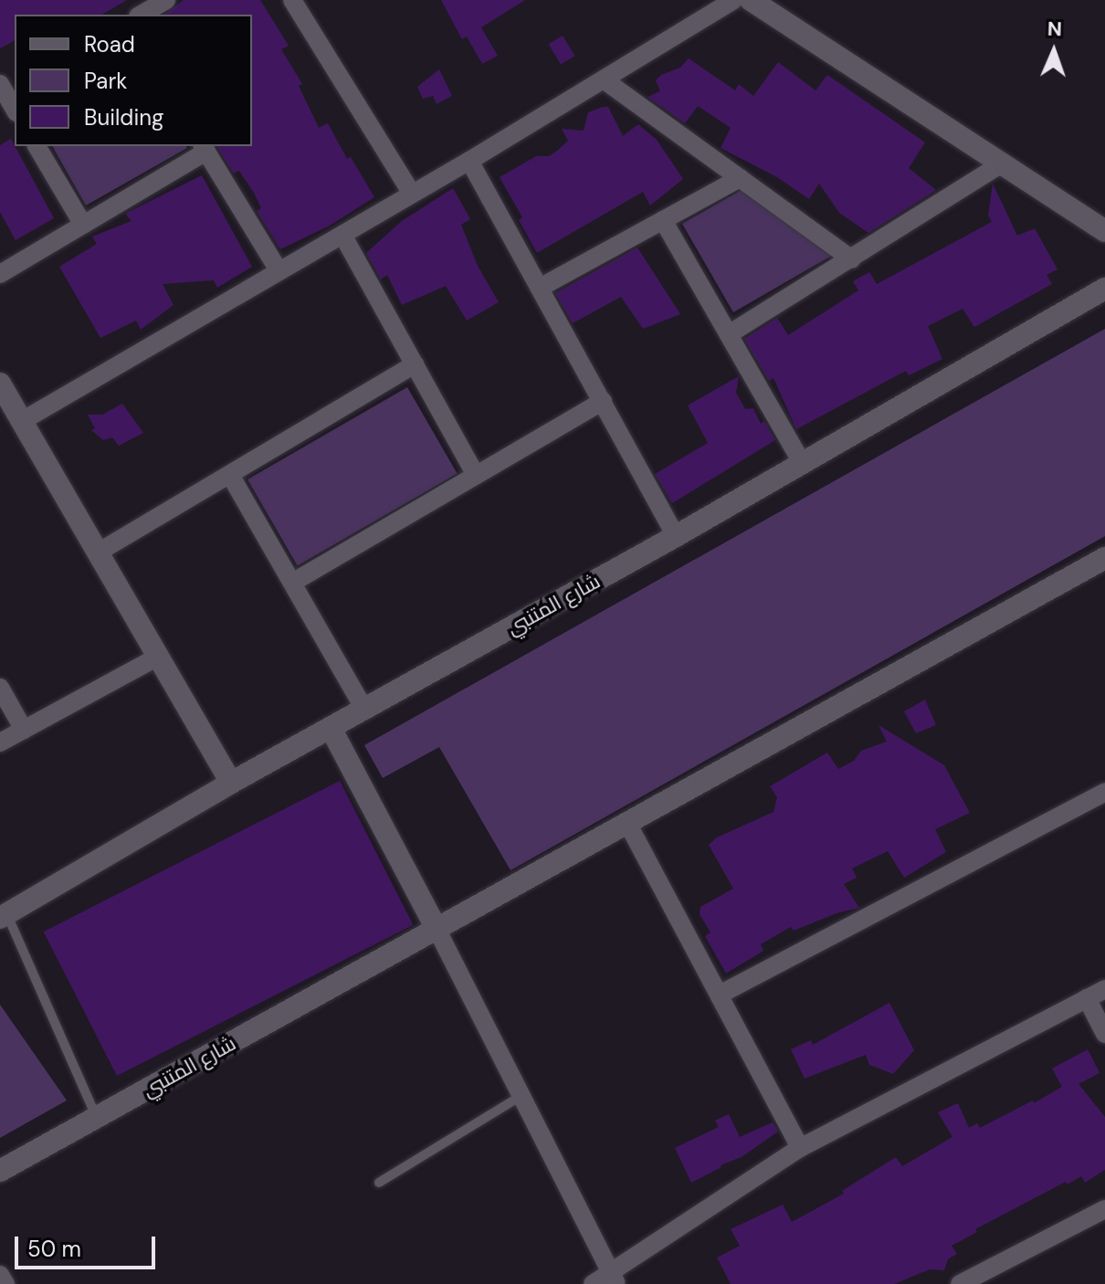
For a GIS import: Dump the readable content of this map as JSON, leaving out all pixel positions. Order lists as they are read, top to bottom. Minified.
{"streets":{"street":["شارع المتنبي"]},"legend":["Road","Park","Building"],"scale_bar":"50 m","north":"top"}
